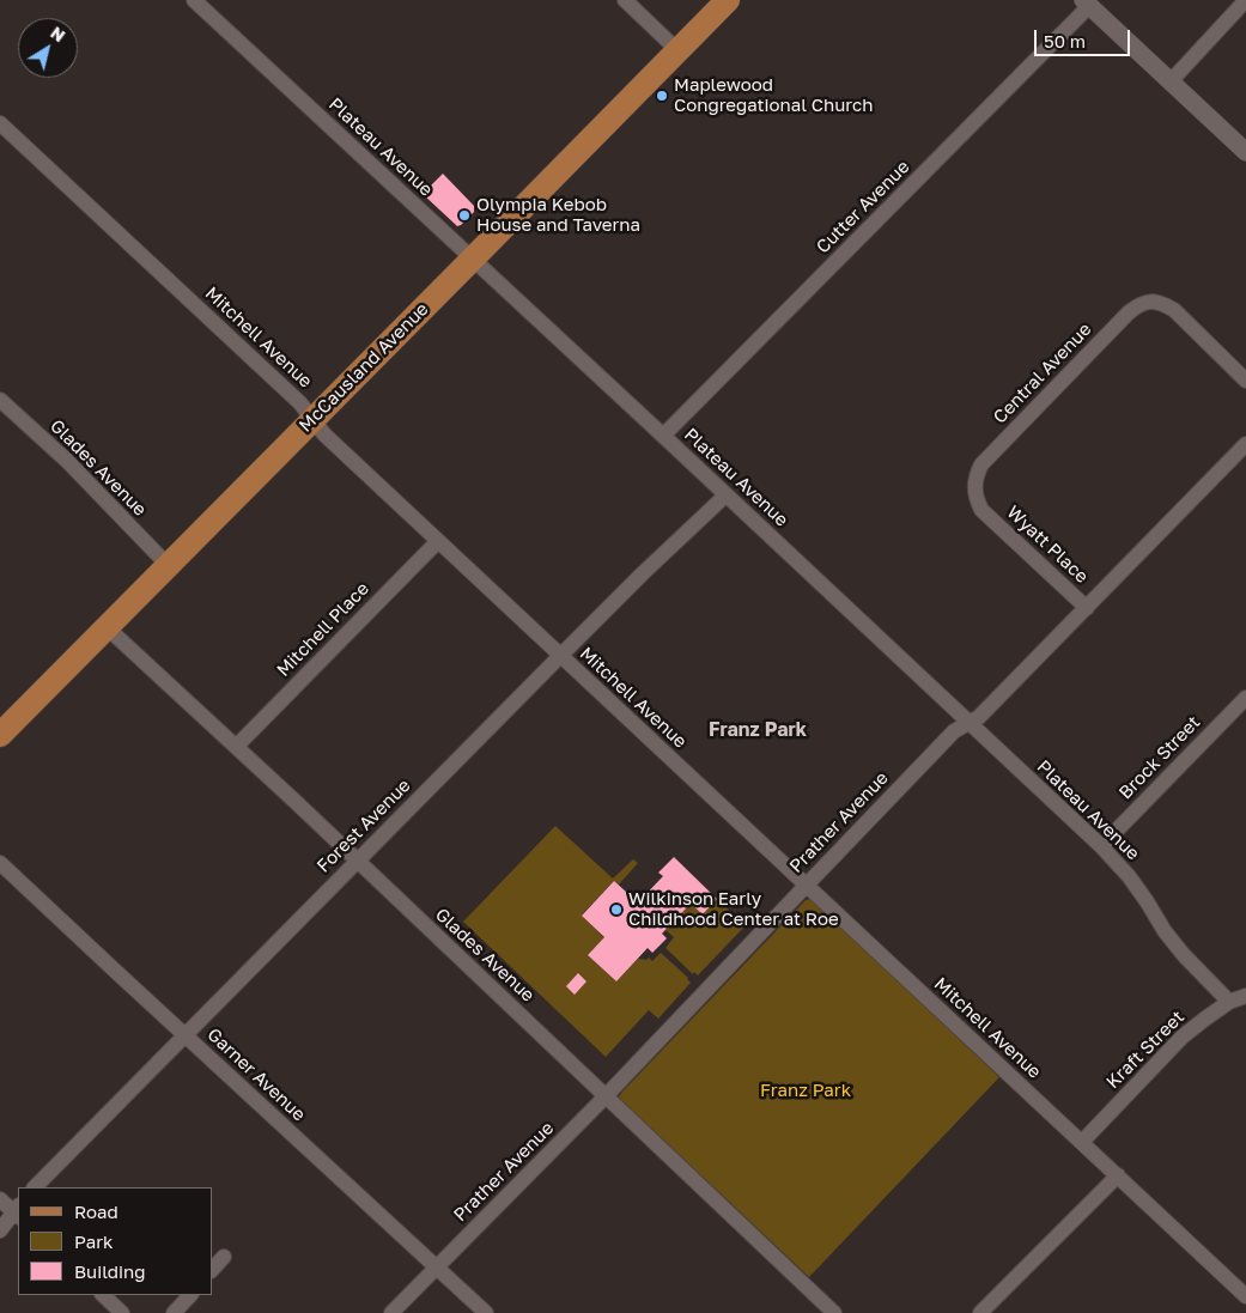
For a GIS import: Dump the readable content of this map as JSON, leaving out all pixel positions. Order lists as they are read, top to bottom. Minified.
{"streets":{"main road":["McCausland Avenue"],"street":["Plateau Avenue","Cutter Avenue","Mitchell Avenue","Central Avenue","Glades Avenue","Wyatt Place","Mitchell Place","Brock Street","Prather Avenue","Forest Avenue","Kraft Street","Garner Avenue"]},"crossings":[["Plateau Avenue","Cutter Avenue"],["Plateau Avenue","McCausland Avenue"],["Plateau Avenue","Brock Street"],["Plateau Avenue","Prather Avenue"],["Plateau Avenue","Forest Avenue"],["Plateau Avenue","Kraft Street"],["Mitchell Avenue","McCausland Avenue"],["Mitchell Avenue","Mitchell Place"],["Mitchell Avenue","Prather Avenue"],["Mitchell Avenue","Forest Avenue"],["Mitchell Avenue","Kraft Street"],["McCausland Avenue","Glades Avenue"],["Central Avenue","Wyatt Place"],["Glades Avenue","Mitchell Place"],["Glades Avenue","Prather Avenue"],["Glades Avenue","Forest Avenue"],["Wyatt Place","Prather Avenue"],["Prather Avenue","Garner Avenue"],["Forest Avenue","Garner Avenue"]],"districts":["Franz Park"],"parks":["Franz Park"],"places":["Maplewood Congregational Church","Olympia Kebob House and Taverna","Wilkinson Early Childhood Center at Roe"],"legend":["Road","Park","Building"],"scale_bar":"50 m","north":"top right"}
